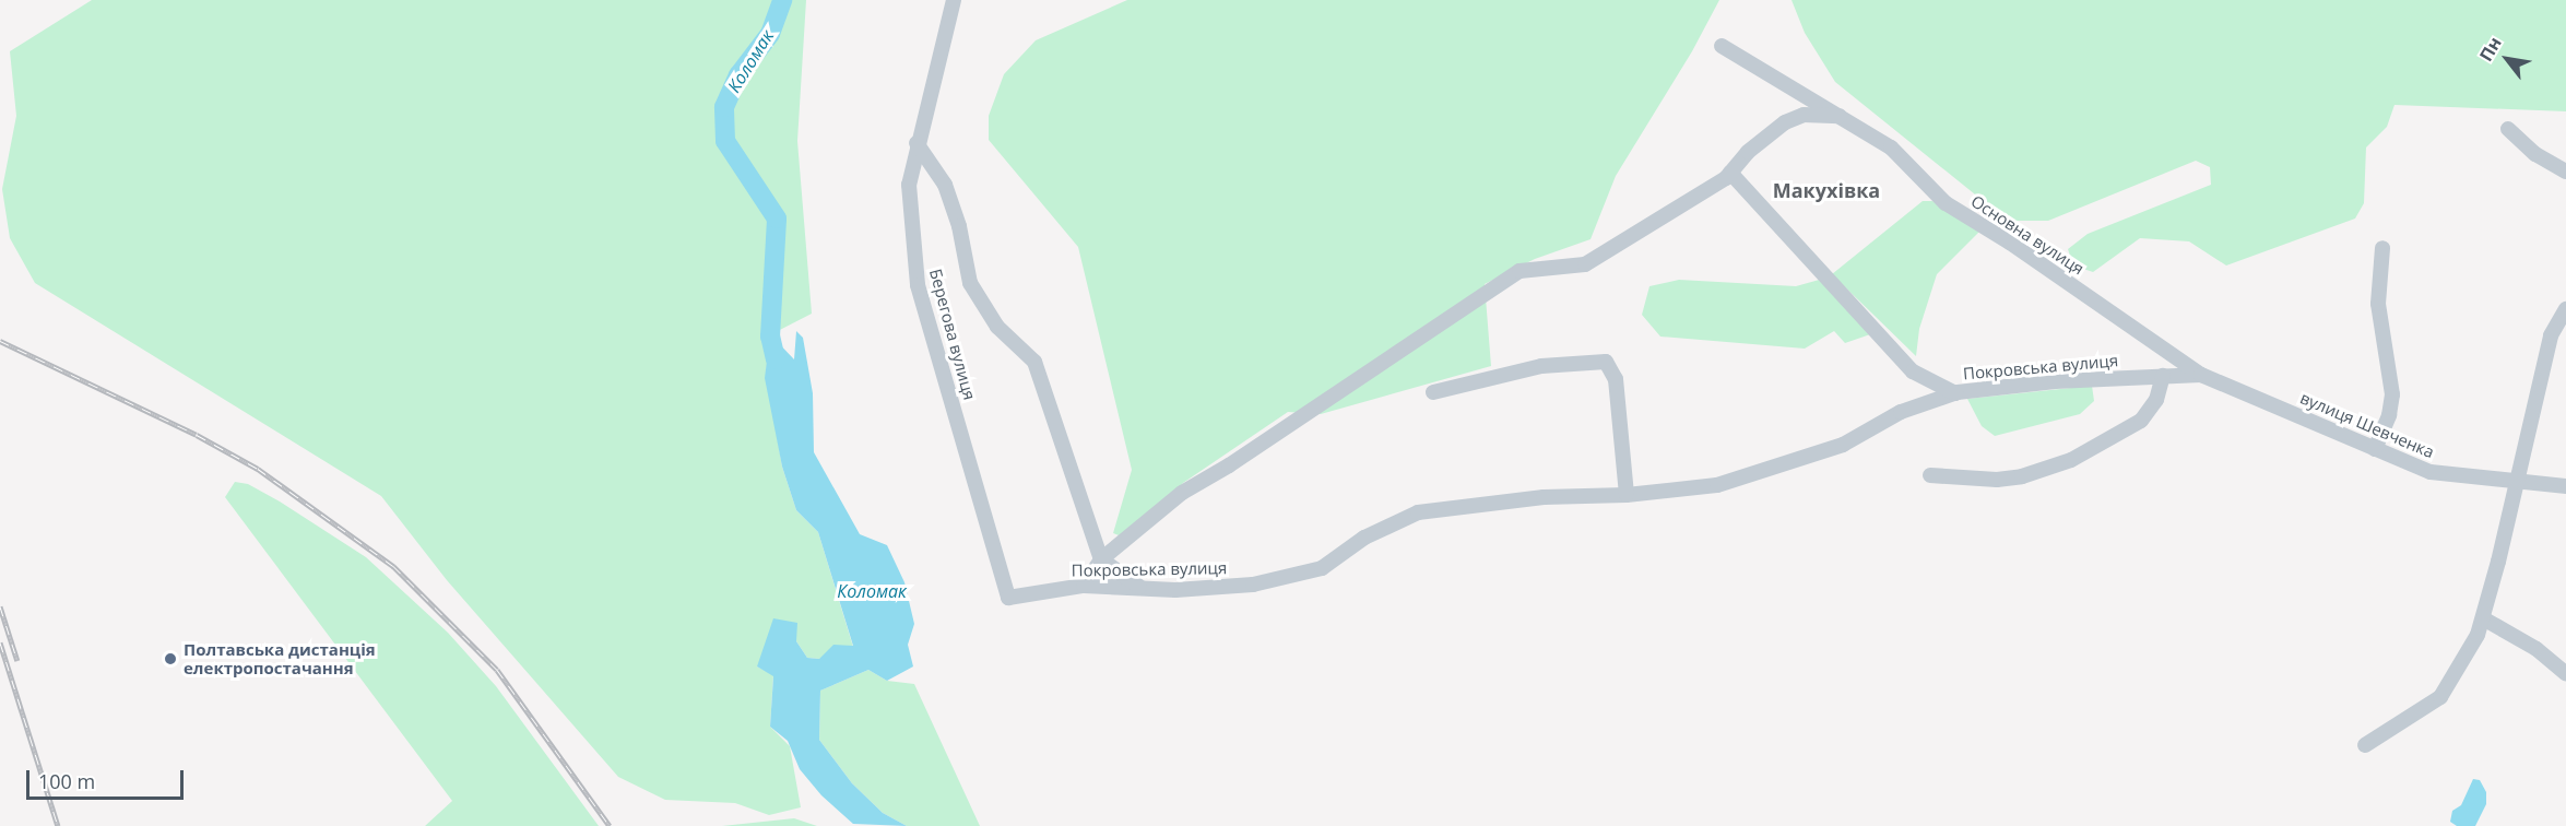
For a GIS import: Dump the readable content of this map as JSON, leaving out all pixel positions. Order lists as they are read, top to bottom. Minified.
{"streets":{"street":["Основна вулиця","Берегова вулиця","Покровська вулиця","вулиця Шевченка"]},"crossings":[["Основна вулиця","Покровська вулиця"],["Основна вулиця","вулиця Шевченка"],["Берегова вулиця","Покровська вулиця"],["Покровська вулиця","вулиця Шевченка"]],"districts":["Макухівка"],"water":["Коломак"],"places":["Полтавська дистанція електропостачання"],"scale_bar":"100 m","north":"top left"}
